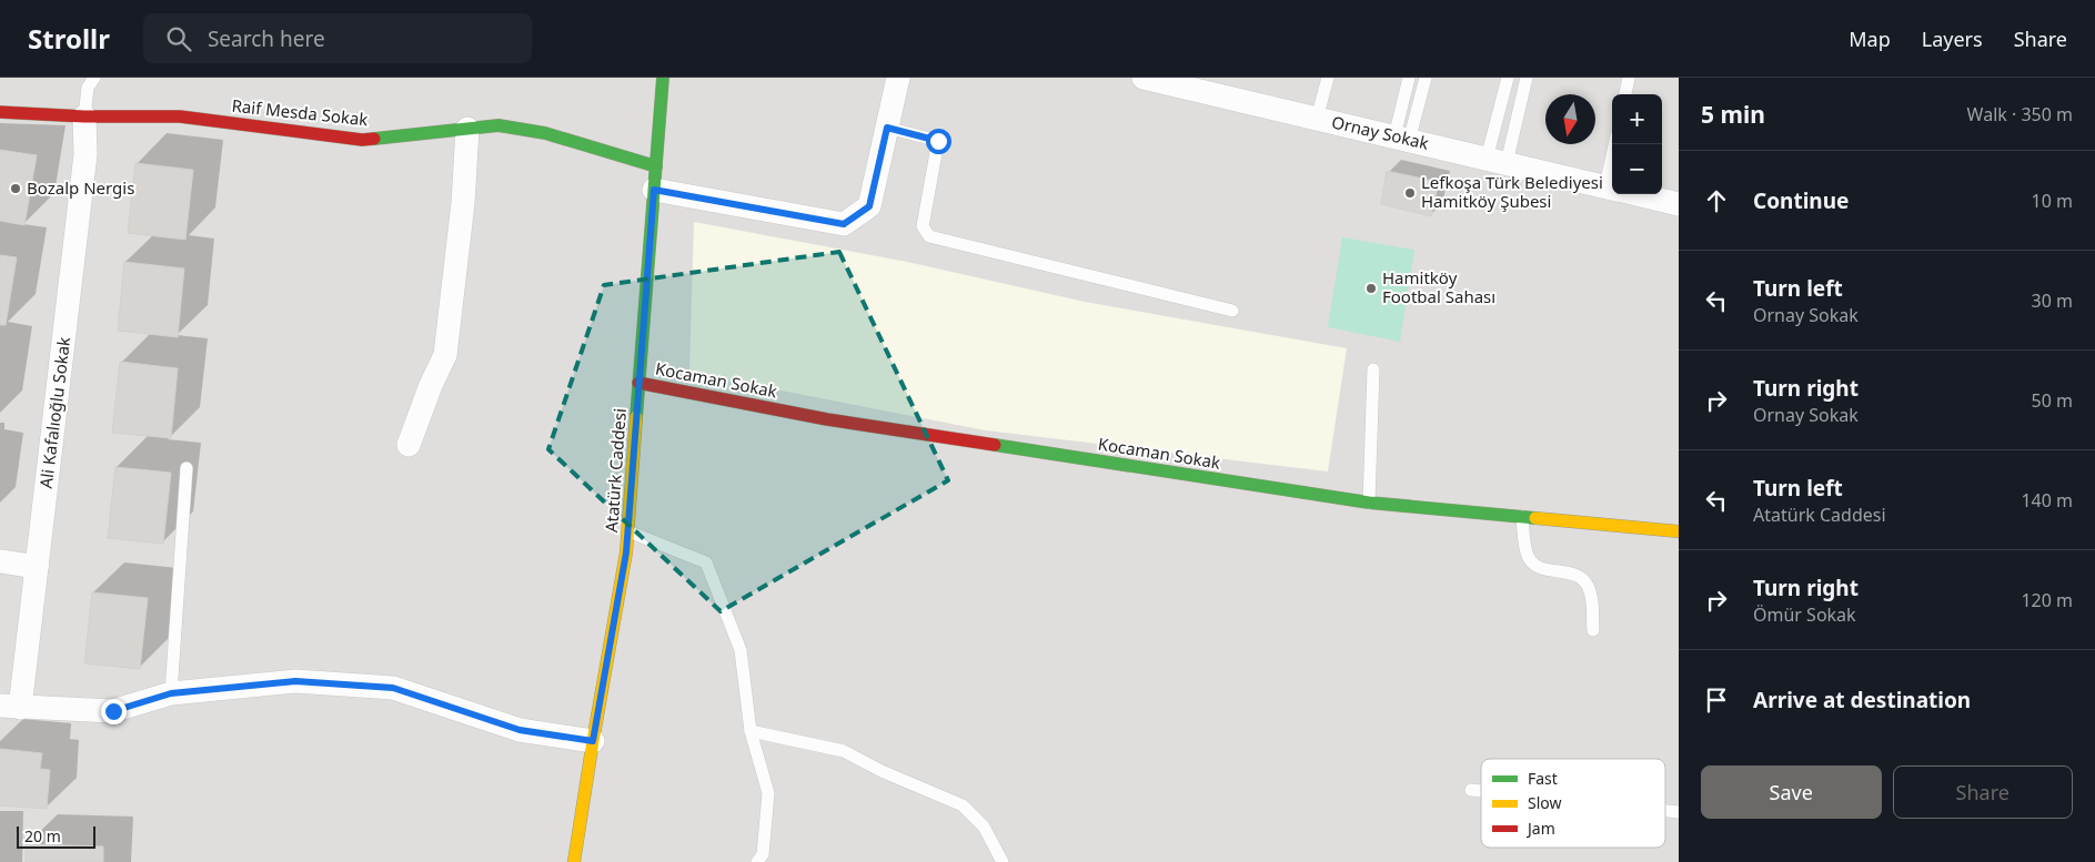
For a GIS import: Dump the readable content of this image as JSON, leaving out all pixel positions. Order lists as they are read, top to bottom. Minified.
{"streets":{"street":["Raif Mesda Sokak","Ornay Sokak","Kocaman Sokak","Ali Kafalıoğlu Sokak","Atatürk Caddesi"]},"crossings":[["Raif Mesda Sokak","Ali Kafalıoğlu Sokak"],["Raif Mesda Sokak","Atatürk Caddesi"],["Kocaman Sokak","Atatürk Caddesi"]],"places":["Bozalp Nergis","Lefkoşa Türk Belediyesi Hamitköy Şubesi","Hamitköy Footbal Sahası"],"legend":["Fast","Slow","Jam"],"scale_bar":"20 m","north":"bottom","page":{"header":"Strollr","search":"Search here","nav":["Map","Layers","Share"],"heading":["5 min","Walk · 350 m"],"map_buttons":["+","−"],"list":[["Continue","10 m"],["Turn left","Ornay Sokak","30 m"],["Turn right","Ornay Sokak","50 m"],["Turn left","Atatürk Caddesi","140 m"],["Turn right","Ömür Sokak","120 m"],"Arrive at destination"],"buttons":["Save","Share"],"scale":"20 m"}}
